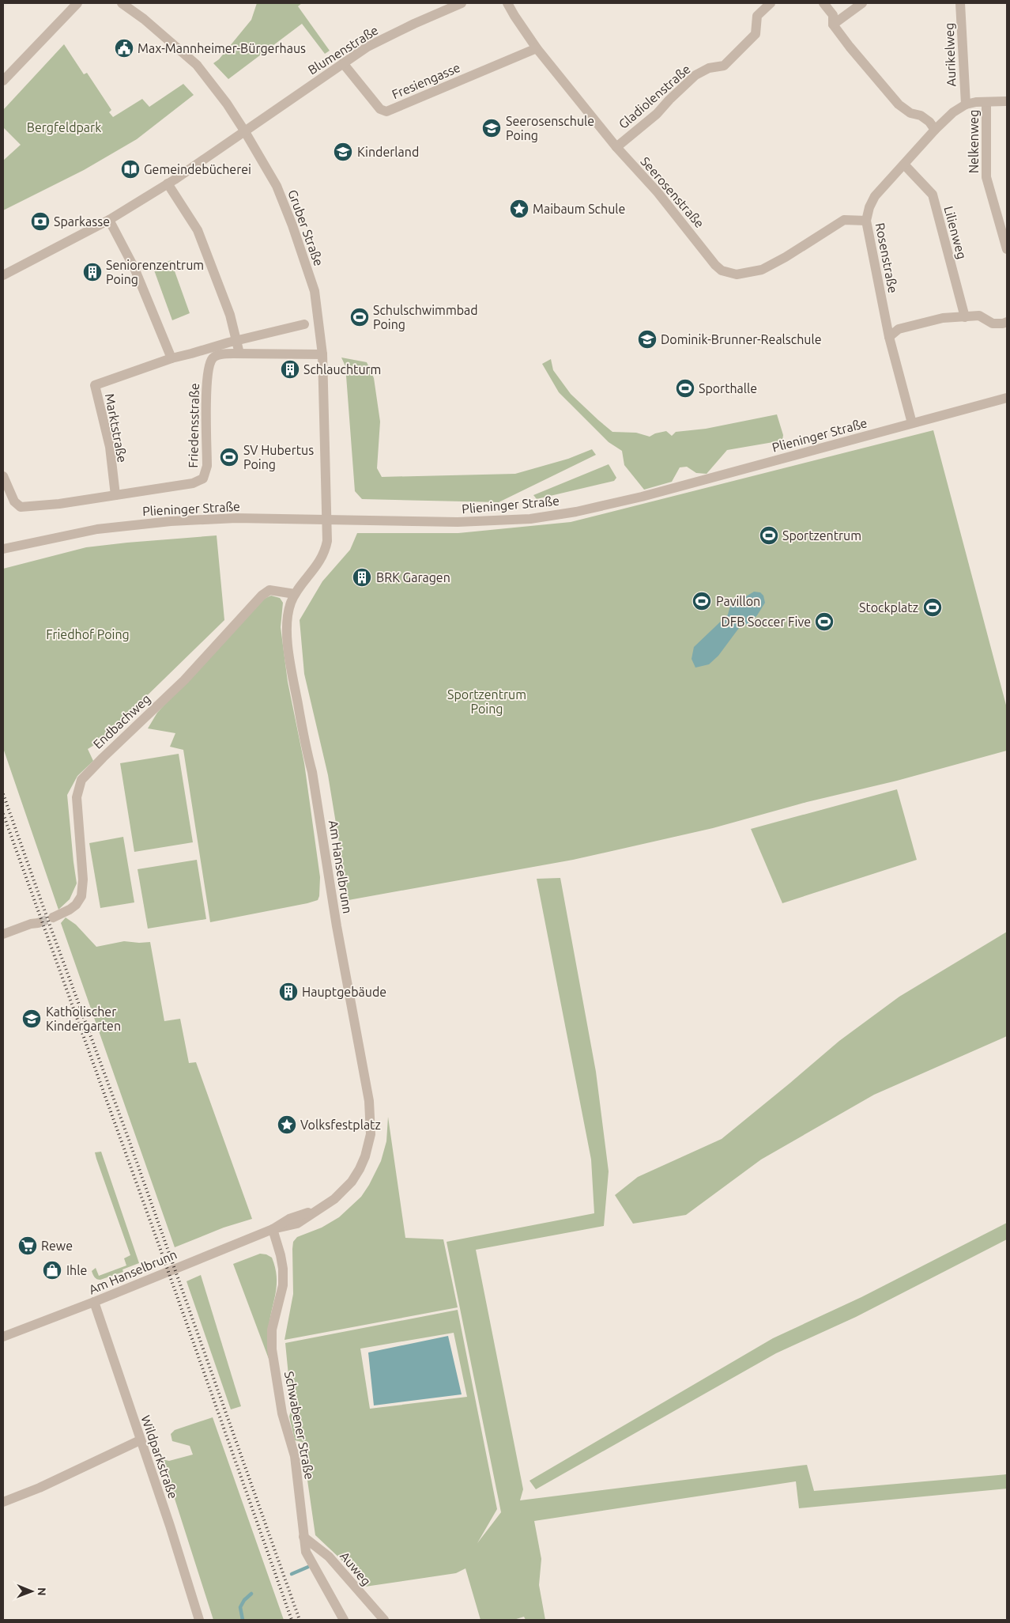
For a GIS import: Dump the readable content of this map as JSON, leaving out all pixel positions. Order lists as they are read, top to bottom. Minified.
{"streets":{"street":["Blumenstraße","Aurikelweg","Fresiengasse","Gladiolenstraße","Nelkenweg","Seerosenstraße","Gruber Straße","Lilienweg","Rosenstraße","Friedensstraße","Marktstraße","Plieninger Straße","Endbachweg","Am Hanselbrunn","Schwabener Straße","Wildparkstraße","Auweg"]},"crossings":[["Blumenstraße","Fresiengasse"],["Blumenstraße","Gruber Straße"],["Aurikelweg","Rosenstraße"],["Fresiengasse","Seerosenstraße"],["Gladiolenstraße","Seerosenstraße"],["Nelkenweg","Rosenstraße"],["Seerosenstraße","Rosenstraße"],["Gruber Straße","Friedensstraße"],["Gruber Straße","Plieninger Straße"],["Gruber Straße","Am Hanselbrunn"],["Lilienweg","Rosenstraße"],["Rosenstraße","Plieninger Straße"],["Friedensstraße","Marktstraße"],["Plieninger Straße","Am Hanselbrunn"],["Endbachweg","Am Hanselbrunn"],["Am Hanselbrunn","Schwabener Straße"],["Am Hanselbrunn","Wildparkstraße"],["Schwabener Straße","Auweg"]],"parks":["Bergfeldpark","Friedhof Poing","Sportzentrum Poing"],"places":{"public building":["Max-Mannheimer-Bürgerhaus"],"school or university":["Seerosenschule Poing","Kinderland","Dominik-Brunner-Realschule","Katholischer Kindergarten"],"library":["Gemeindebücherei"],"place":["Maibaum Schule","Volksfestplatz"],"bank":["Sparkasse"],"building":["Seniorenzentrum Poing","Schlauchturm","BRK Garagen","Hauptgebäude"],"sports":["Schulschwimmbad Poing","Sporthalle","SV Hubertus Poing","Sportzentrum","Pavillon","Stockplatz","DFB Soccer Five"],"supermarket":["Rewe"],"shop":["Ihle"]},"north":"right"}
